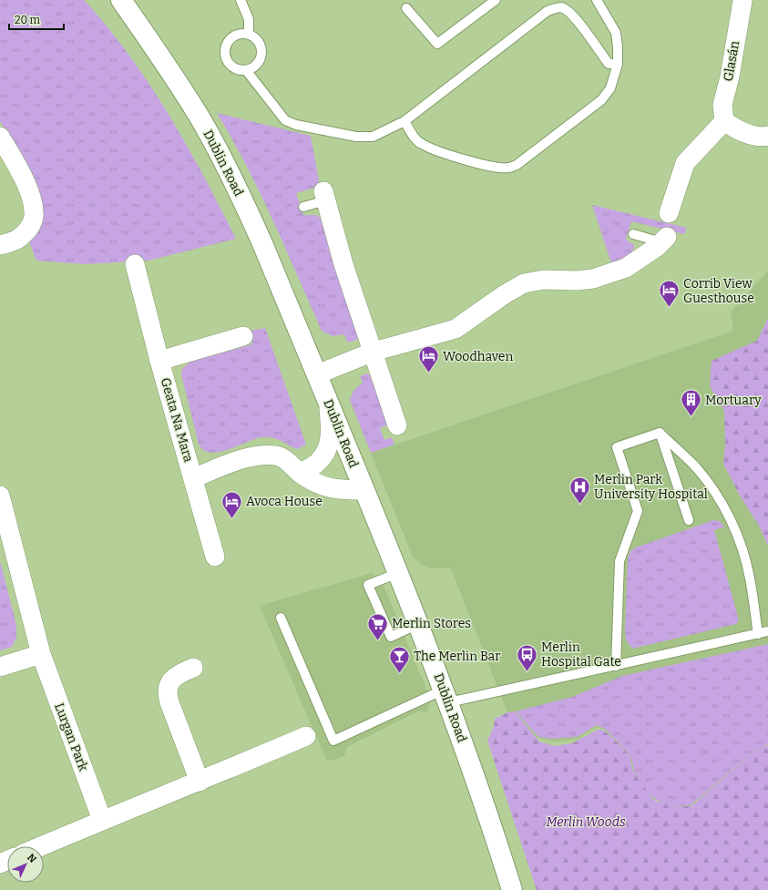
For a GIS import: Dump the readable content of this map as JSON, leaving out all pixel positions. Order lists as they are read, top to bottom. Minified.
{"streets":{"main road":["Dublin Road"],"street":["Glasán","Geata Na Mara","Lurgan Park"]},"crossings":[["Dublin Road","Geata Na Mara"]],"parks":["Merlin Woods"],"places":{"hotel":["Corrib View Guesthouse","Woodhaven","Avoca House"],"building":["Mortuary"],"hospital":["Merlin Park University Hospital"],"supermarket":["Merlin Stores"],"bus stop":["Merlin Hospital Gate"],"bar":["The Merlin Bar"]},"scale_bar":"20 m","north":"top right"}
